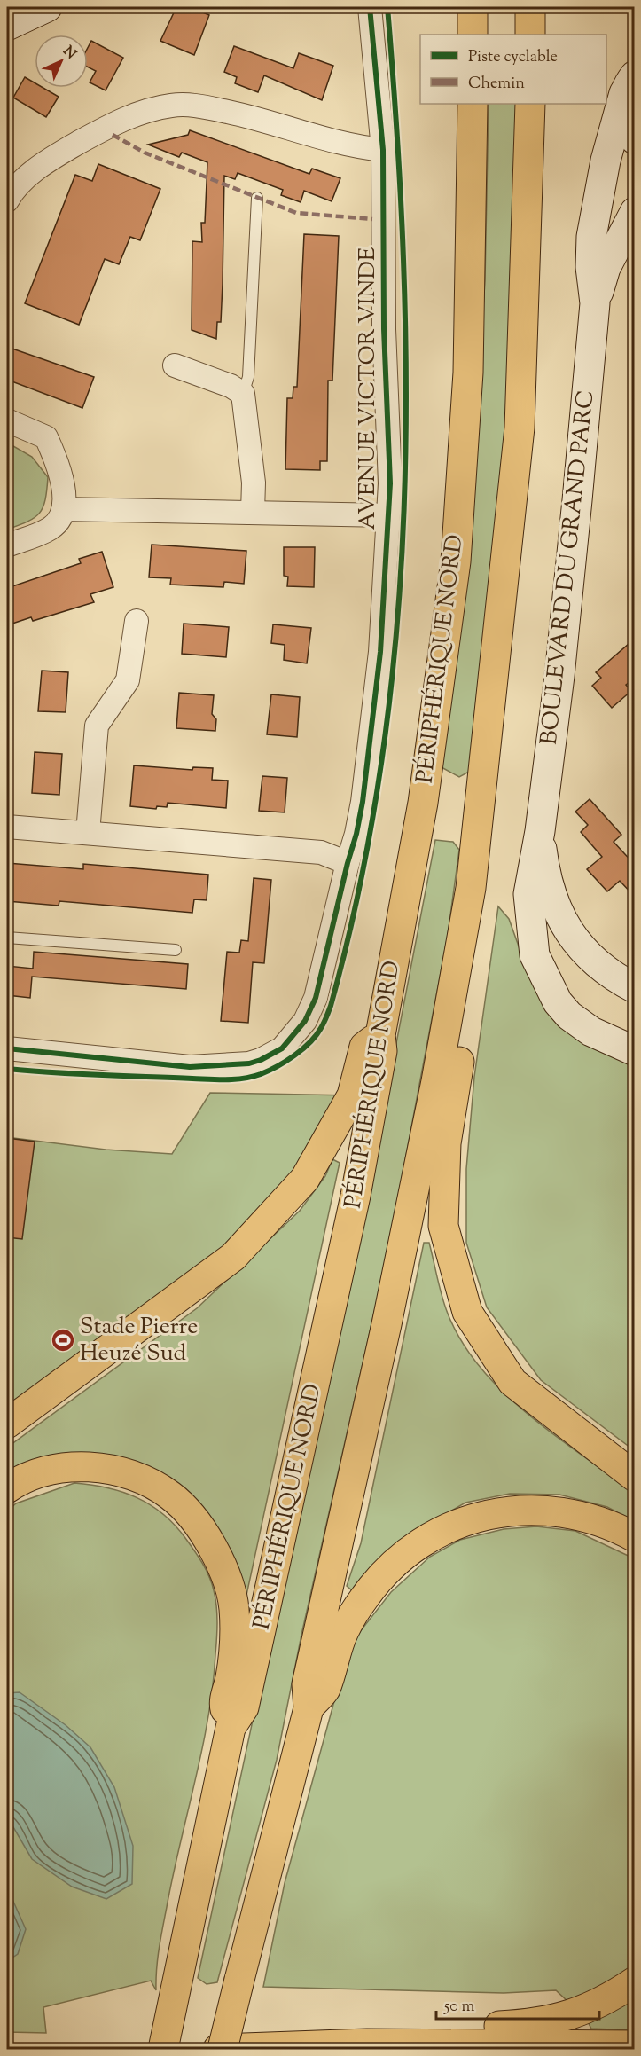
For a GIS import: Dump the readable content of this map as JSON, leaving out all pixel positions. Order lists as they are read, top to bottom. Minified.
{"streets":{"highway":["PÉRIPHÉRIQUE NORD"],"street":["AVENUE VICTOR VINDE","BOULEVARD DU GRAND PARC"]},"places":{"sports":["Stade Pierre Heuzé Sud"]},"legend":["Piste cyclable","Chemin"],"scale_bar":"50 m","north":"top right"}
